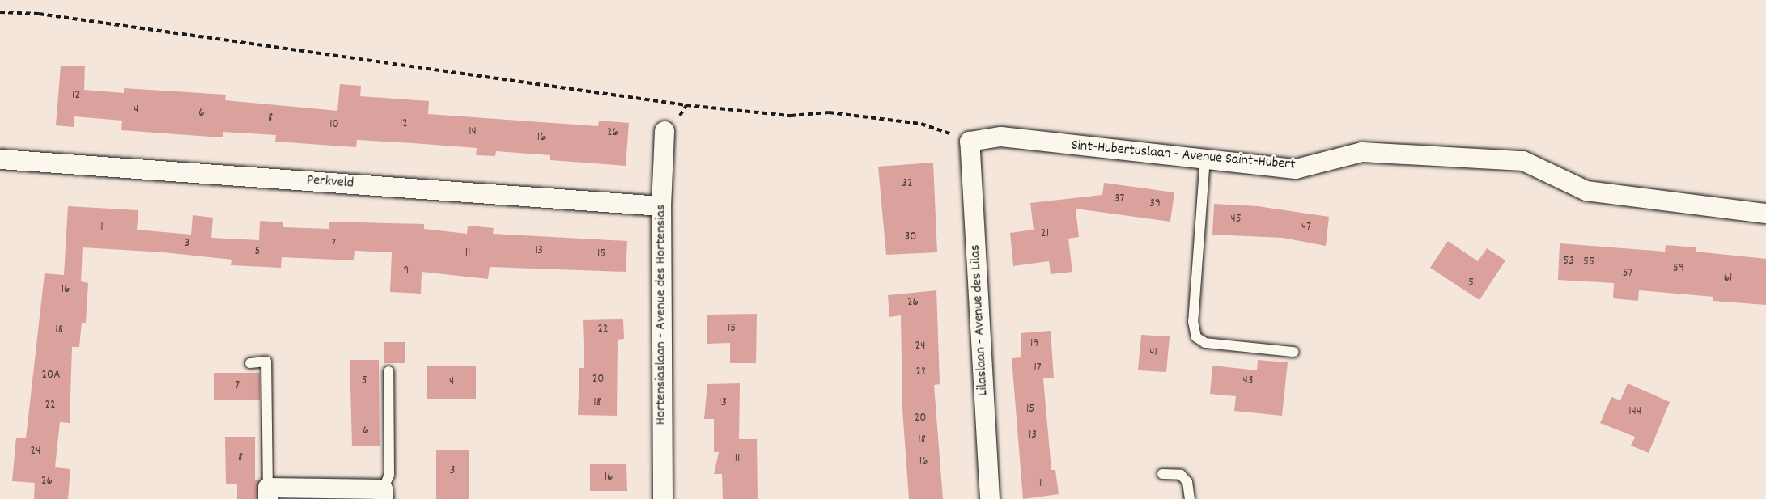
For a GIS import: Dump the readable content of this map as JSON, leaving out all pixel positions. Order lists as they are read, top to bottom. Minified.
{"streets":{"street":["Sint-Hubertuslaan - Avenue Saint-Hubert","Perkveld","Hortensiaslaan - Avenue des Hortensias","Lilaslaan - Avenue des Lilas"]},"crossings":[["Sint-Hubertuslaan - Avenue Saint-Hubert","Lilaslaan - Avenue des Lilas"],["Perkveld","Hortensiaslaan - Avenue des Hortensias"]],"house_numbers":["12","4","6","8","12","10","14","26","16","32","37","39","45","1","47","21","30","3","7","13","5","11","15","53","55","59","9","57","61","51","16","26","15","22","18","19","24","41","17","22","20A","20","5","43","4","7","18","13","22","15","144","20","6","13","18","24","8","11","16","3","16","26","11"]}
